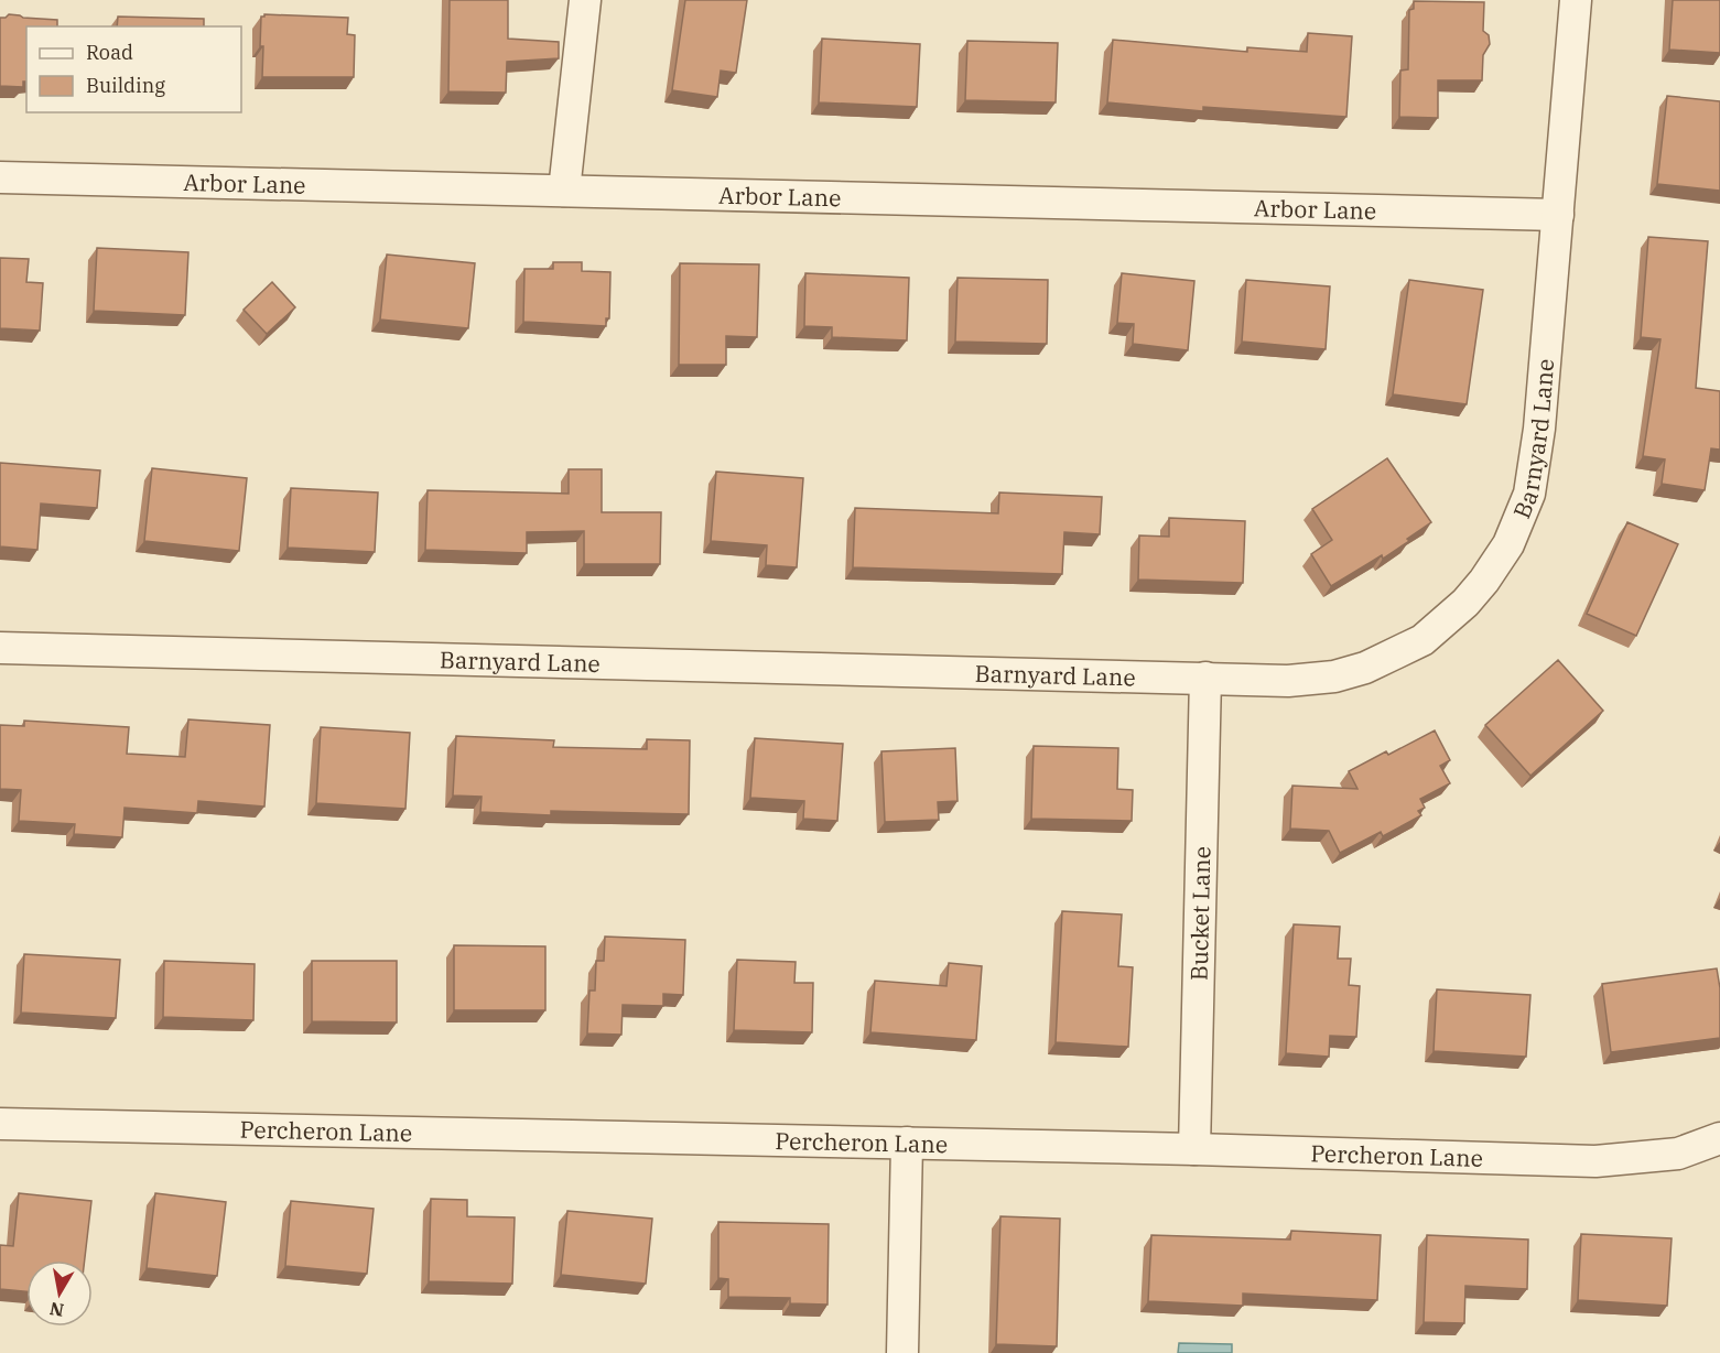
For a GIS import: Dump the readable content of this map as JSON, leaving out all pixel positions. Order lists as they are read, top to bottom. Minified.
{"streets":{"street":["Arbor Lane","Barnyard Lane","Bucket Lane","Percheron Lane"]},"crossings":[["Arbor Lane","Barnyard Lane"],["Barnyard Lane","Bucket Lane"],["Bucket Lane","Percheron Lane"]],"legend":["Road","Building"],"north":"bottom"}
